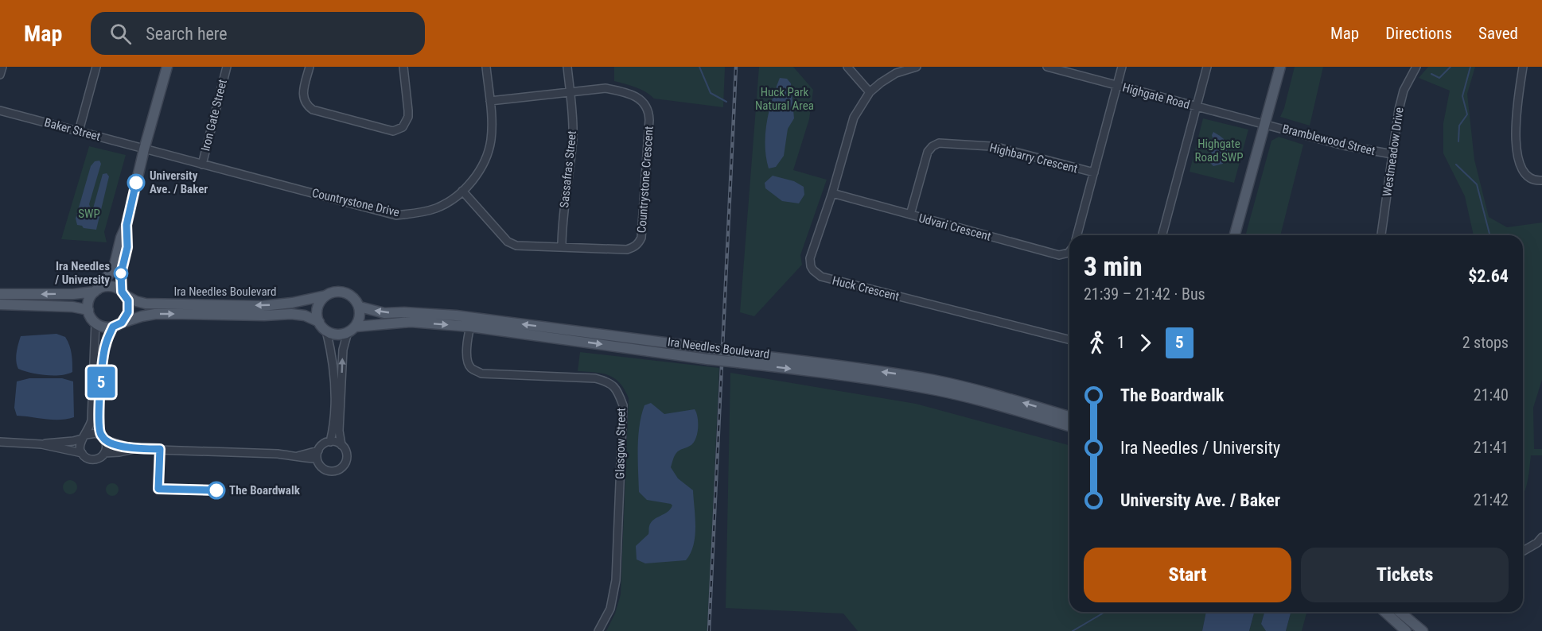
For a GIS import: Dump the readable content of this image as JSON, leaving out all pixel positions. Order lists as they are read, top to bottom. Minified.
{"streets":{"main road":["Ira Needles Boulevard"],"street":["Highgate Road","Iron Gate Street","Baker Street","Bramblewood Street","Westmeadow Drive","Highbarry Crescent","Sassafras Street","Countrystone Crescent","Countrystone Drive","Udvari Crescent","Huck Crescent","Glasgow Street"]},"crossings":[["Highgate Road","Bramblewood Street"],["Iron Gate Street","Countrystone Drive"],["Baker Street","Countrystone Drive"],["Bramblewood Street","Westmeadow Drive"],["Highbarry Crescent","Udvari Crescent"],["Sassafras Street","Countrystone Crescent"],["Countrystone Crescent","Countrystone Drive"],["Udvari Crescent","Huck Crescent"],["Ira Needles Boulevard","Glasgow Street"]],"parks":["Huck Park Natural Area","Highgate Road SWP","SWP"],"places":["University Ave. / Baker","Ira Needles / University","The Boardwalk"],"lines":["bus line 5"],"page":{"header":"Map","search":"Search here","nav":["Map","Directions","Saved"],"on_map":"5","heading":["3 min","21:39 – 21:42 · Bus","$2.64"],"legs":["1","5","2 stops"],"list":[{"name":"The Boardwalk","value":"21:40"},{"name":"Ira Needles / University","value":"21:41"},{"name":"University Ave. / Baker","value":"21:42"}],"buttons":["Start","Tickets"]}}
